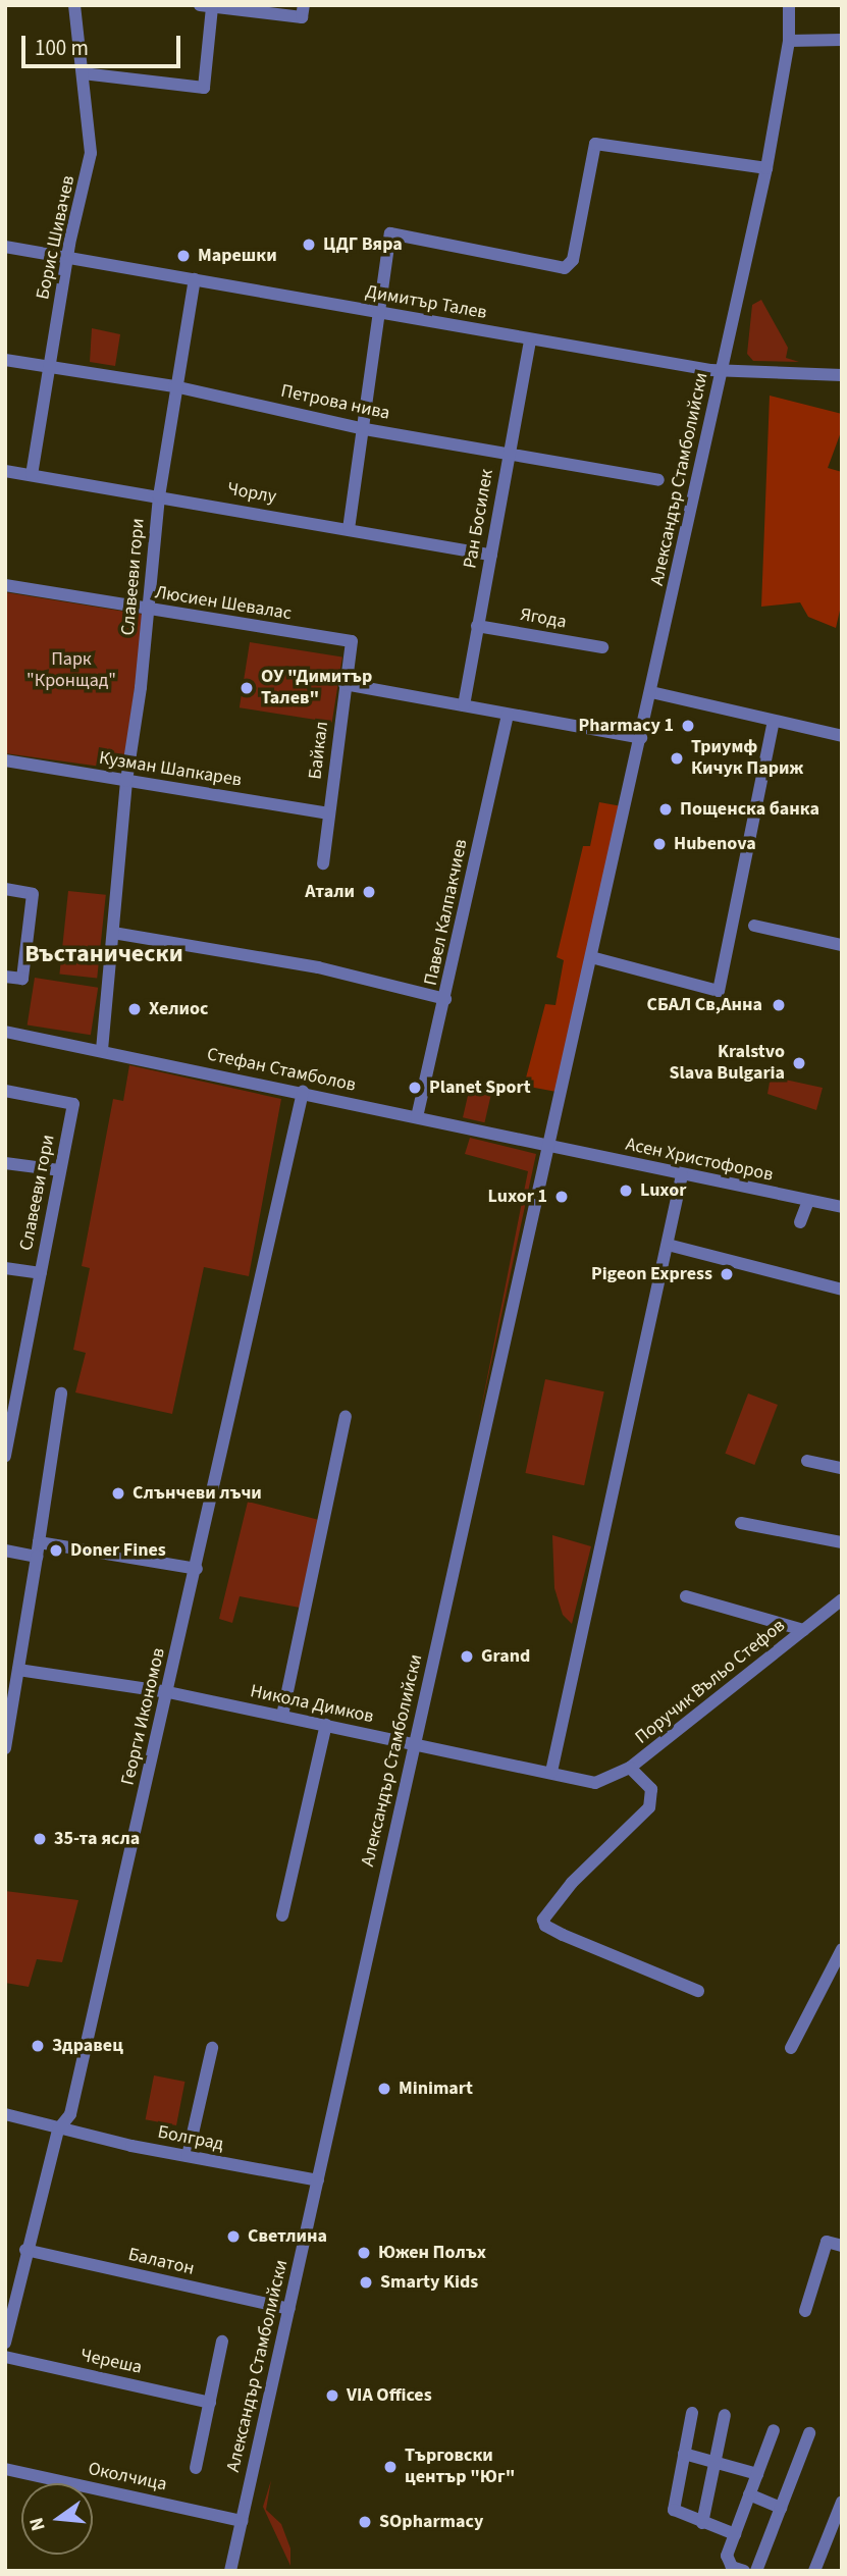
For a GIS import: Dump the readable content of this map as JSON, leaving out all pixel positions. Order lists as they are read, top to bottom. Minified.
{"streets":{"street":["Борис Шивачев","Димитър Талев","Петрова нива","Александър Стамболийски","Чорлу","Ран Босилек","Славееви гори","Люсиен Шевалас","Ягода","Байкал","Кузман Шапкарев","Павел Калпакчиев","Стефан Стамболов","Асен Христофоров","Поручик Въльо Стефов","Никола Димков","Георги Икономов","Болград","Балатон","Череша","Околчица"]},"crossings":[["Борис Шивачев","Димитър Талев"],["Борис Шивачев","Петрова нива"],["Борис Шивачев","Чорлу"],["Димитър Талев","Александър Стамболийски"],["Димитър Талев","Ран Босилек"],["Димитър Талев","Славееви гори"],["Петрова нива","Ран Босилек"],["Петрова нива","Славееви гори"],["Александър Стамболийски","Стефан Стамболов"],["Александър Стамболийски","Асен Христофоров"],["Александър Стамболийски","Никола Димков"],["Александър Стамболийски","Болград"],["Александър Стамболийски","Балатон"],["Александър Стамболийски","Околчица"],["Чорлу","Ран Босилек"],["Чорлу","Славееви гори"],["Ран Босилек","Ягода"],["Славееви гори","Люсиен Шевалас"],["Славееви гори","Кузман Шапкарев"],["Славееви гори","Стефан Стамболов"],["Люсиен Шевалас","Байкал"],["Байкал","Кузман Шапкарев"],["Павел Калпакчиев","Стефан Стамболов"],["Стефан Стамболов","Асен Христофоров"],["Стефан Стамболов","Георги Икономов"],["Поручик Въльо Стефов","Никола Димков"],["Никола Димков","Георги Икономов"],["Георги Икономов","Болград"],["Георги Икономов","Балатон"]],"districts":["Въстанически"],"parks":["Парк \"Кронщад\""],"places":["ЦДГ Вяра","Марешки","ОУ \"Димитър Талев\"","Pharmacy 1","Триумф Кичук Париж","Пощенска банка","Hubenova","Атали","СБАЛ Св,Анна","Хелиос","Kralstvo Slava Bulgaria","Planet Sport","Luxor","Luxor 1","Pigeon Express","Слънчеви лъчи","Doner Fines","Grand","35-та ясла","Здравец","Minimart","Светлина","Южен Полъх","Smarty Kids","VIA Offices","Търговски център \"Юг\"","SOpharmacy"],"scale_bar":"100 m","north":"left"}
